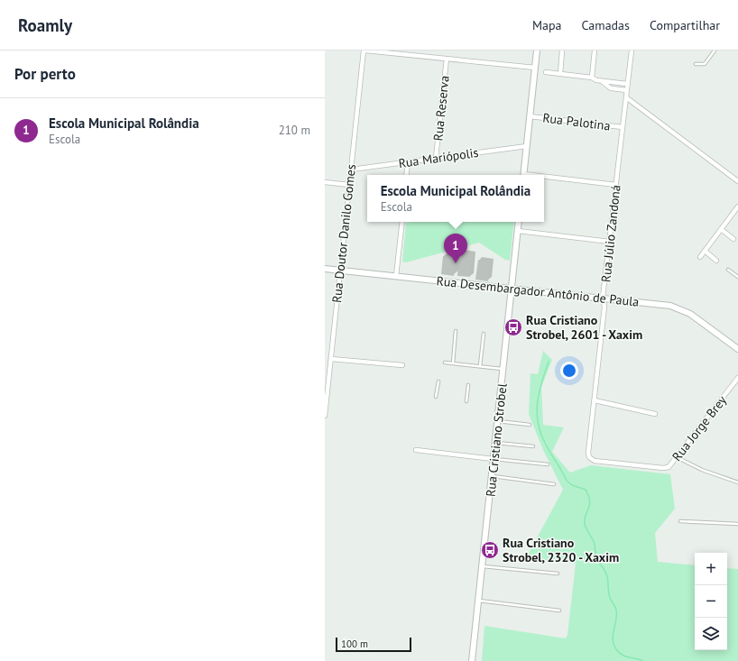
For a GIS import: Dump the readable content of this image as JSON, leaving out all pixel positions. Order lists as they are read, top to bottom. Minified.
{"streets":{"main road":["Rua Desembargador Antônio de Paula","Rua Cristiano Strobel"],"street":["Rua Reserva","Rua Palotina","Rua Mariópolis","Rua Doutor Danilo Gomes","Rua Júlio Zandoná","Rua Jorge Brey"]},"crossings":[["Rua Reserva","Rua Mariópolis"],["Rua Palotina","Rua Júlio Zandoná"],["Rua Mariópolis","Rua Doutor Danilo Gomes"],["Rua Doutor Danilo Gomes","Rua Desembargador Antônio de Paula"],["Rua Júlio Zandoná","Rua Desembargador Antônio de Paula"],["Rua Júlio Zandoná","Rua Jorge Brey"],["Rua Desembargador Antônio de Paula","Rua Cristiano Strobel"]],"places":{"bus stop":["Rua Cristiano Strobel, 2601 - Xaxim","Rua Cristiano Strobel, 2320 - Xaxim"]},"scale_bar":"100 m","page":{"header":"Roamly","nav":["Mapa","Camadas","Compartilhar"],"heading":"Por perto","list":[{"mark":"1","name":"Escola Municipal Rolândia","note":"Escola","value":"210 m"}],"popup":["Escola Municipal Rolândia","Escola"],"pins":"1","map_buttons":["+","−"],"scale":"100 m"}}
